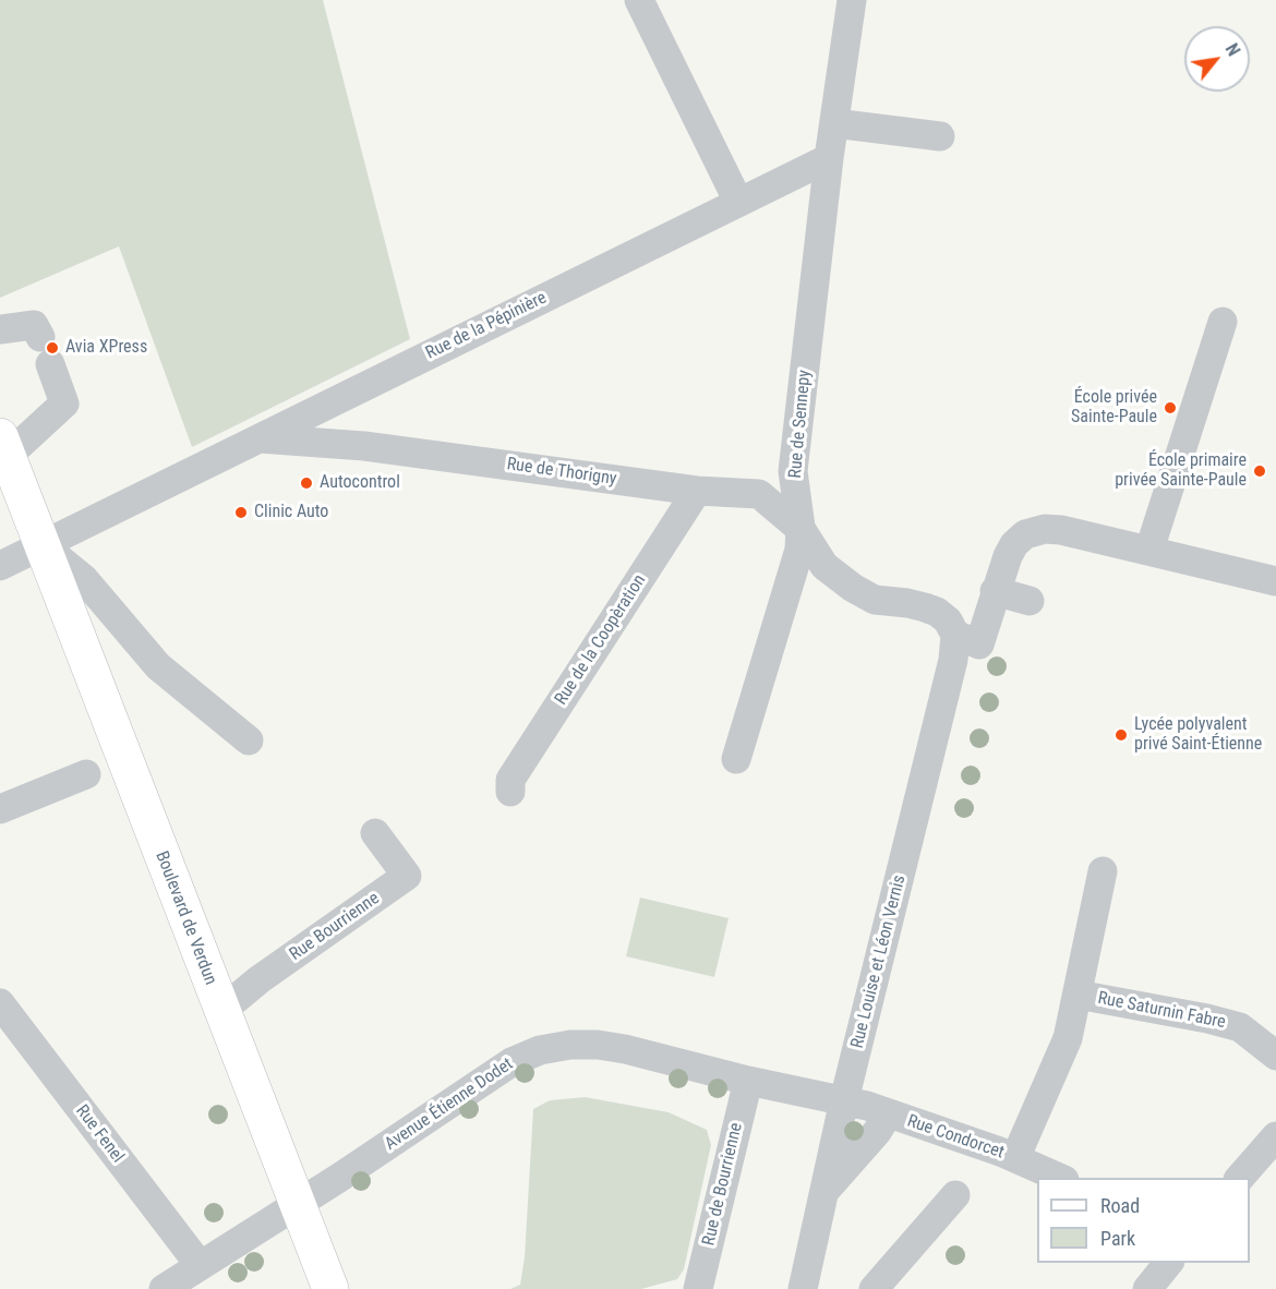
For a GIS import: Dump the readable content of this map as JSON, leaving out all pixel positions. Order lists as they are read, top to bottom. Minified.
{"streets":{"main road":["Boulevard de Verdun"],"street":["Rue de la Pépinière","Rue de Sennepy","Rue de Thorigny","Rue de la Coopèration","Rue Bourrienne","Rue Louise et Léon Vernis","Rue Saturnin Fabre","Avenue Étienne Dodet","Rue Fenel","Rue Condorcet","Rue de Bourrienne"]},"crossings":[["Rue de la Pépinière","Rue de Sennepy"],["Rue de la Pépinière","Rue de Thorigny"],["Rue de la Pépinière","Boulevard de Verdun"],["Rue de Thorigny","Rue de la Coopèration"],["Boulevard de Verdun","Rue Bourrienne"],["Boulevard de Verdun","Avenue Étienne Dodet"],["Rue Louise et Léon Vernis","Avenue Étienne Dodet"],["Rue Louise et Léon Vernis","Rue Condorcet"],["Rue Saturnin Fabre","Rue Condorcet"],["Avenue Étienne Dodet","Rue Fenel"],["Avenue Étienne Dodet","Rue Condorcet"],["Avenue Étienne Dodet","Rue de Bourrienne"]],"places":["Avia XPress","École privée Sainte-Paule","École primaire privée Sainte-Paule","Autocontrol","Clinic Auto","Lycée polyvalent privé Saint-Étienne"],"legend":["Road","Park"],"north":"top right"}
